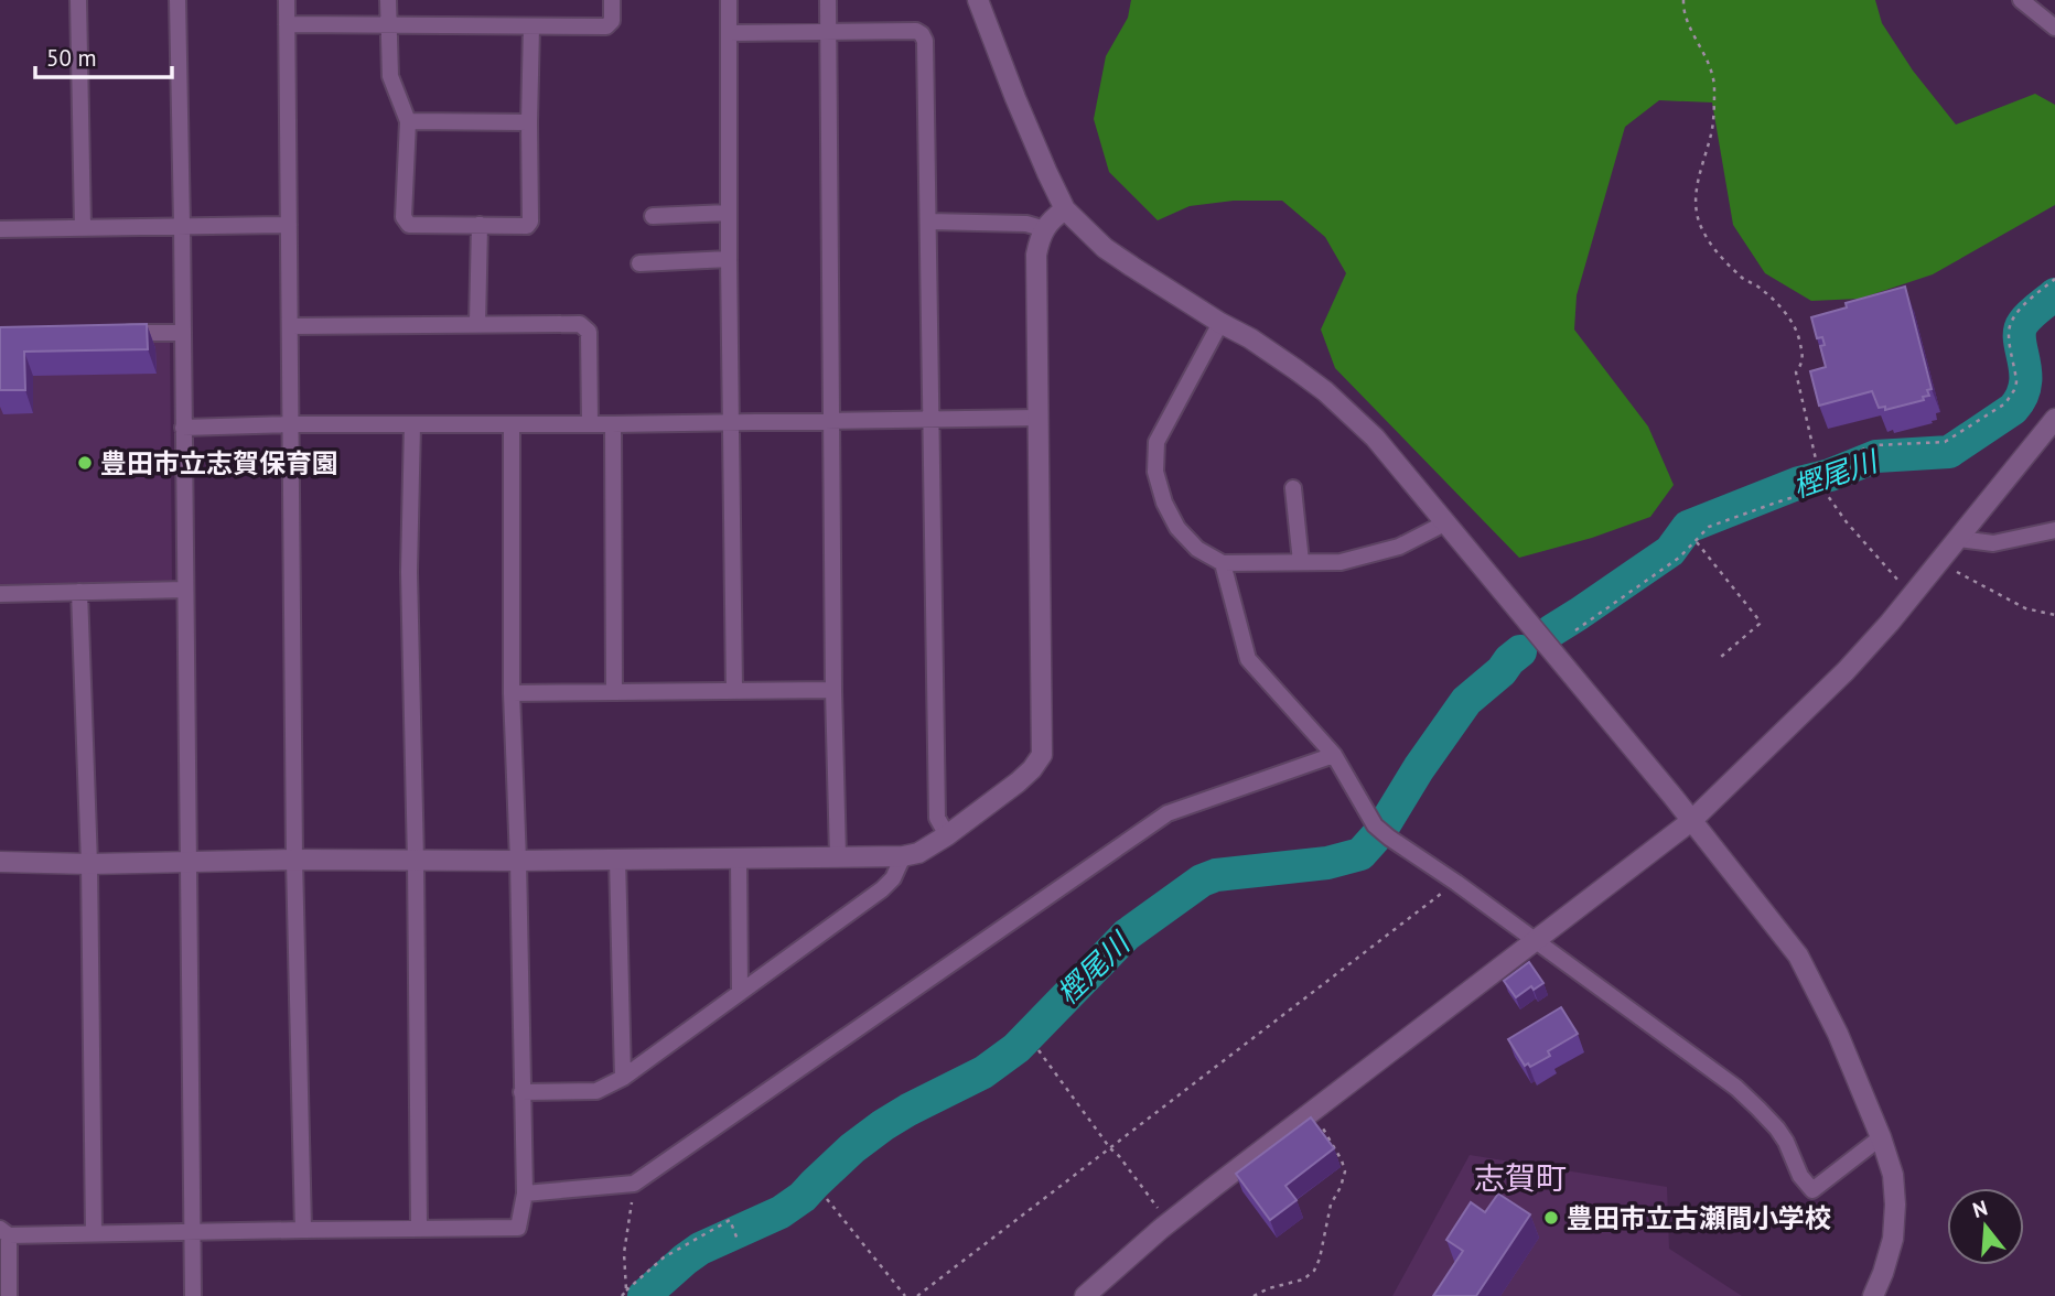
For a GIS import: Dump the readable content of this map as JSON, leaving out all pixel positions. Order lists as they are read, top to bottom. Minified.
{"districts":["志賀町"],"water":["樫尾川"],"places":["豊田市立志賀保育園","豊田市立古瀬間小学校"],"scale_bar":"50 m","north":"top"}
